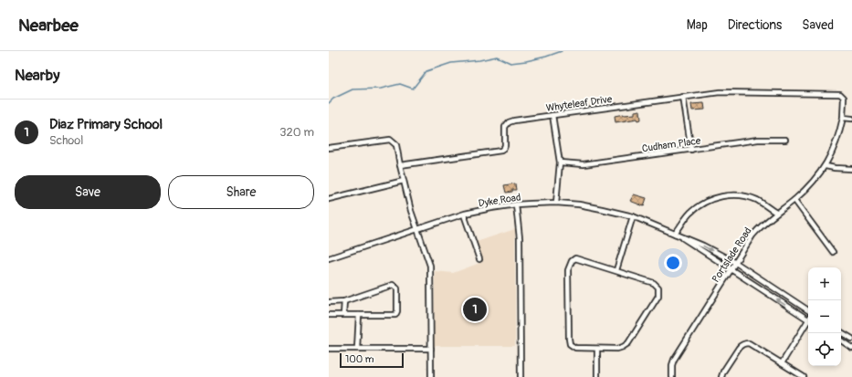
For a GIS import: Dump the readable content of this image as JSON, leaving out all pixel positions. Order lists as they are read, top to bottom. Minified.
{"streets":{"street":["Whyteleaf Drive","Cudham Place","Dyke Road","Portslade Road"]},"crossings":[["Whyteleaf Drive","Portslade Road"],["Dyke Road","Portslade Road"]],"scale_bar":"100 m","page":{"header":"Nearbee","nav":["Map","Directions","Saved"],"heading":"Nearby","list":[{"mark":"1","name":"Diaz Primary School","note":"School","value":"320 m"}],"buttons":["Save","Share"],"map_buttons":["+","−"],"pins":"1","scale":"100 m"}}
